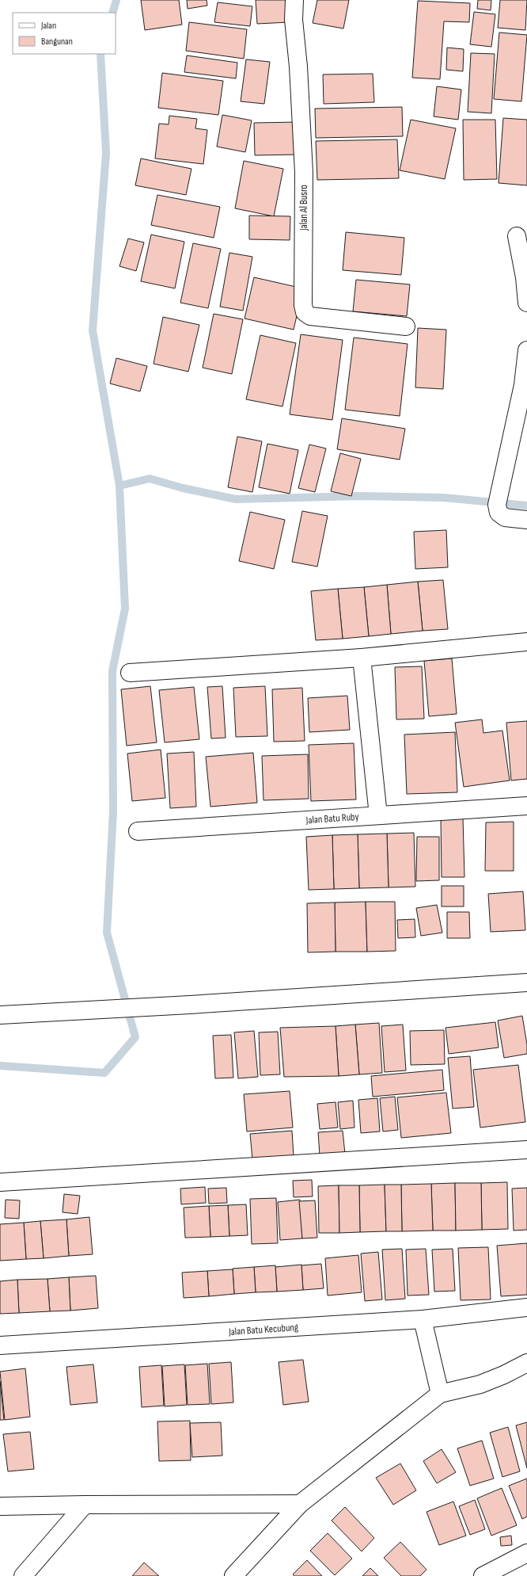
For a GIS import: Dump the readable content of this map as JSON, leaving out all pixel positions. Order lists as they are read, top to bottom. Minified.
{"streets":{"street":["Jalan Al Busro","Jalan Batu Ruby","Jalan Batu Kecubung"]},"legend":["Jalan","Bangunan"]}
